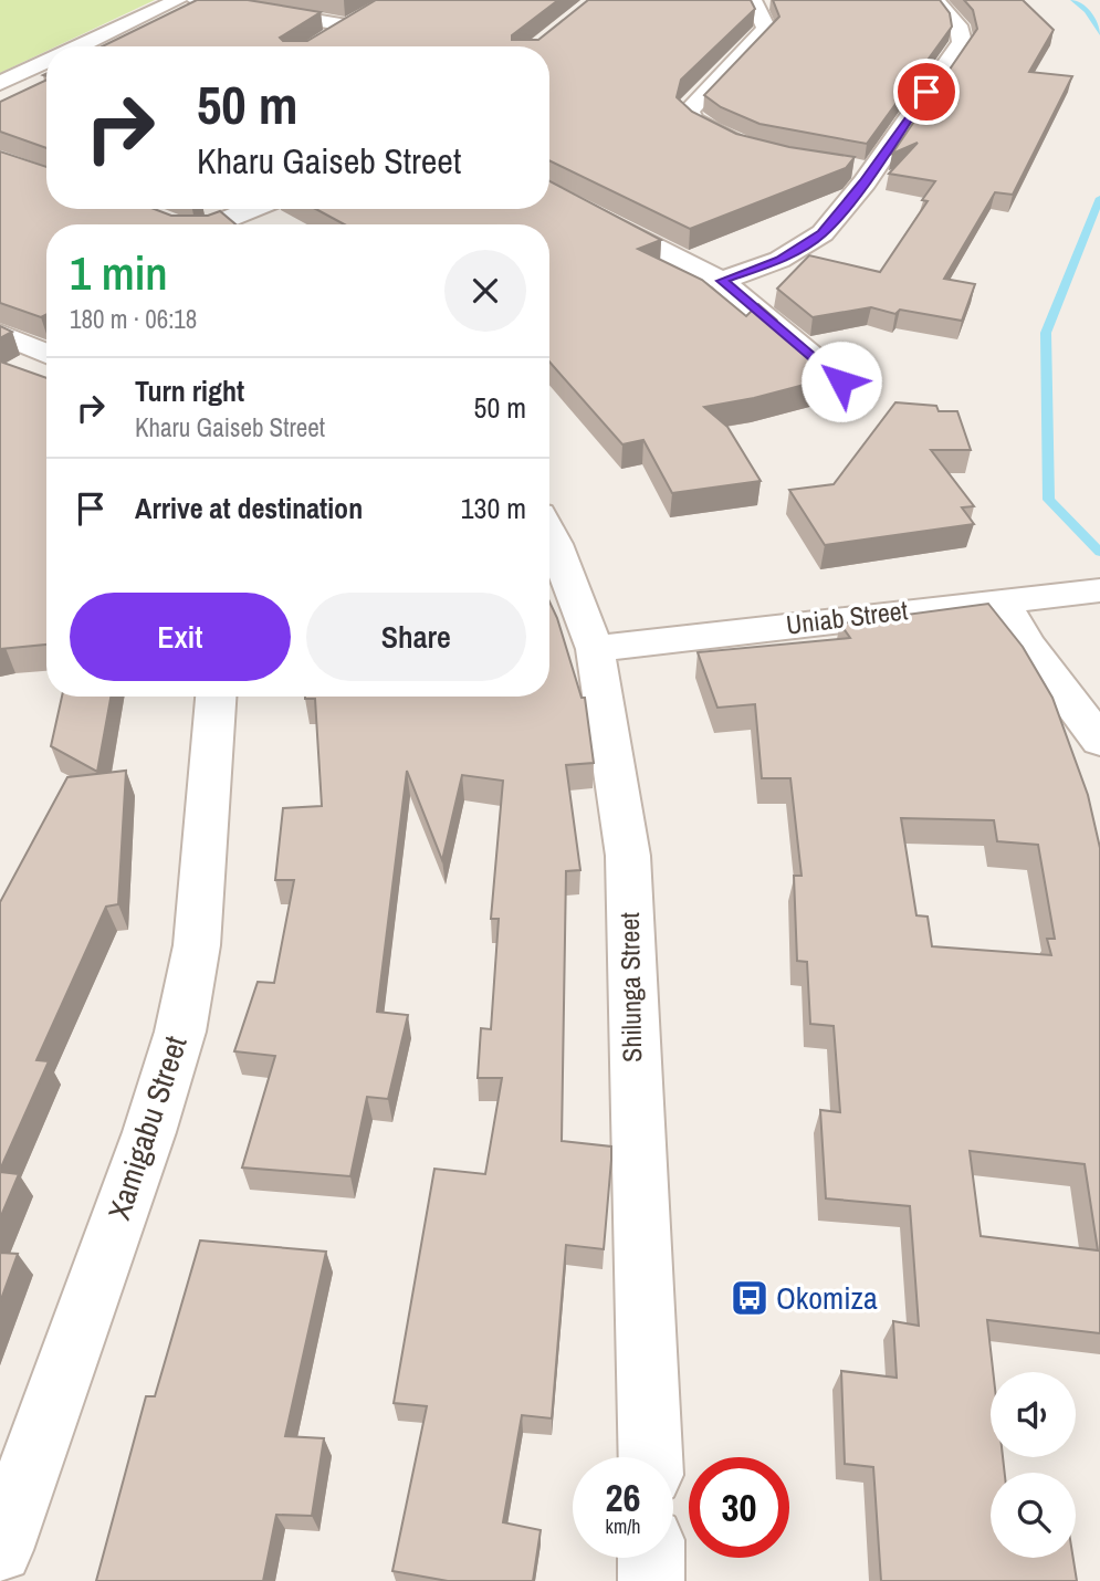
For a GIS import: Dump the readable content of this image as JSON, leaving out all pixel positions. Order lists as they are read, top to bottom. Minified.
{"streets":{"street":["Uniab Street","Shilunga Street","Xamigabu Street"]},"crossings":[["Uniab Street","Shilunga Street"]],"places":{"bus stop":["Okomiza"]},"page":{"turn":["50 m","Kharu Gaiseb Street"],"heading":["1 min","180 m · 06:18"],"list":[{"name":"Turn right","note":"Kharu Gaiseb Street","value":"50 m"},{"name":"Arrive at destination","value":"130 m"}],"buttons":["Exit","Share"],"speed":"26 km/h","limit":"30"}}
